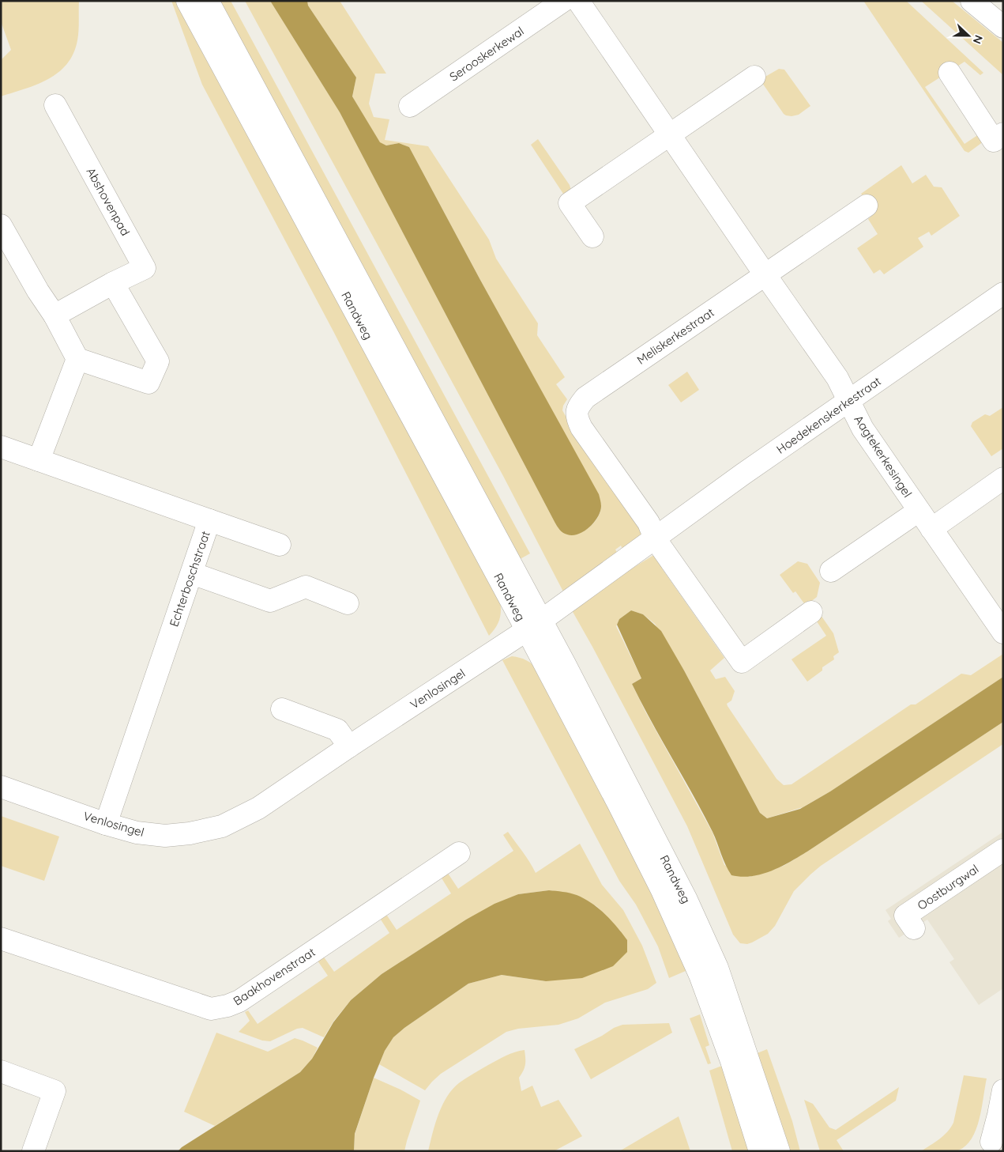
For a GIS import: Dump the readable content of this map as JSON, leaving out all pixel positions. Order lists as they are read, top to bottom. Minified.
{"streets":{"street":["Serooskerkewal","Abshovenpad","Randweg","Meliskerkestraat","Hoedekenskerkestraat","Aagtekerkesingel","Echterboschstraat","Venlosingel","Oostburgwal","Baakhovenstraat"]},"crossings":[["Randweg","Hoedekenskerkestraat"],["Randweg","Venlosingel"],["Meliskerkestraat","Hoedekenskerkestraat"],["Hoedekenskerkestraat","Aagtekerkesingel"],["Hoedekenskerkestraat","Venlosingel"],["Echterboschstraat","Venlosingel"]],"north":"right"}
